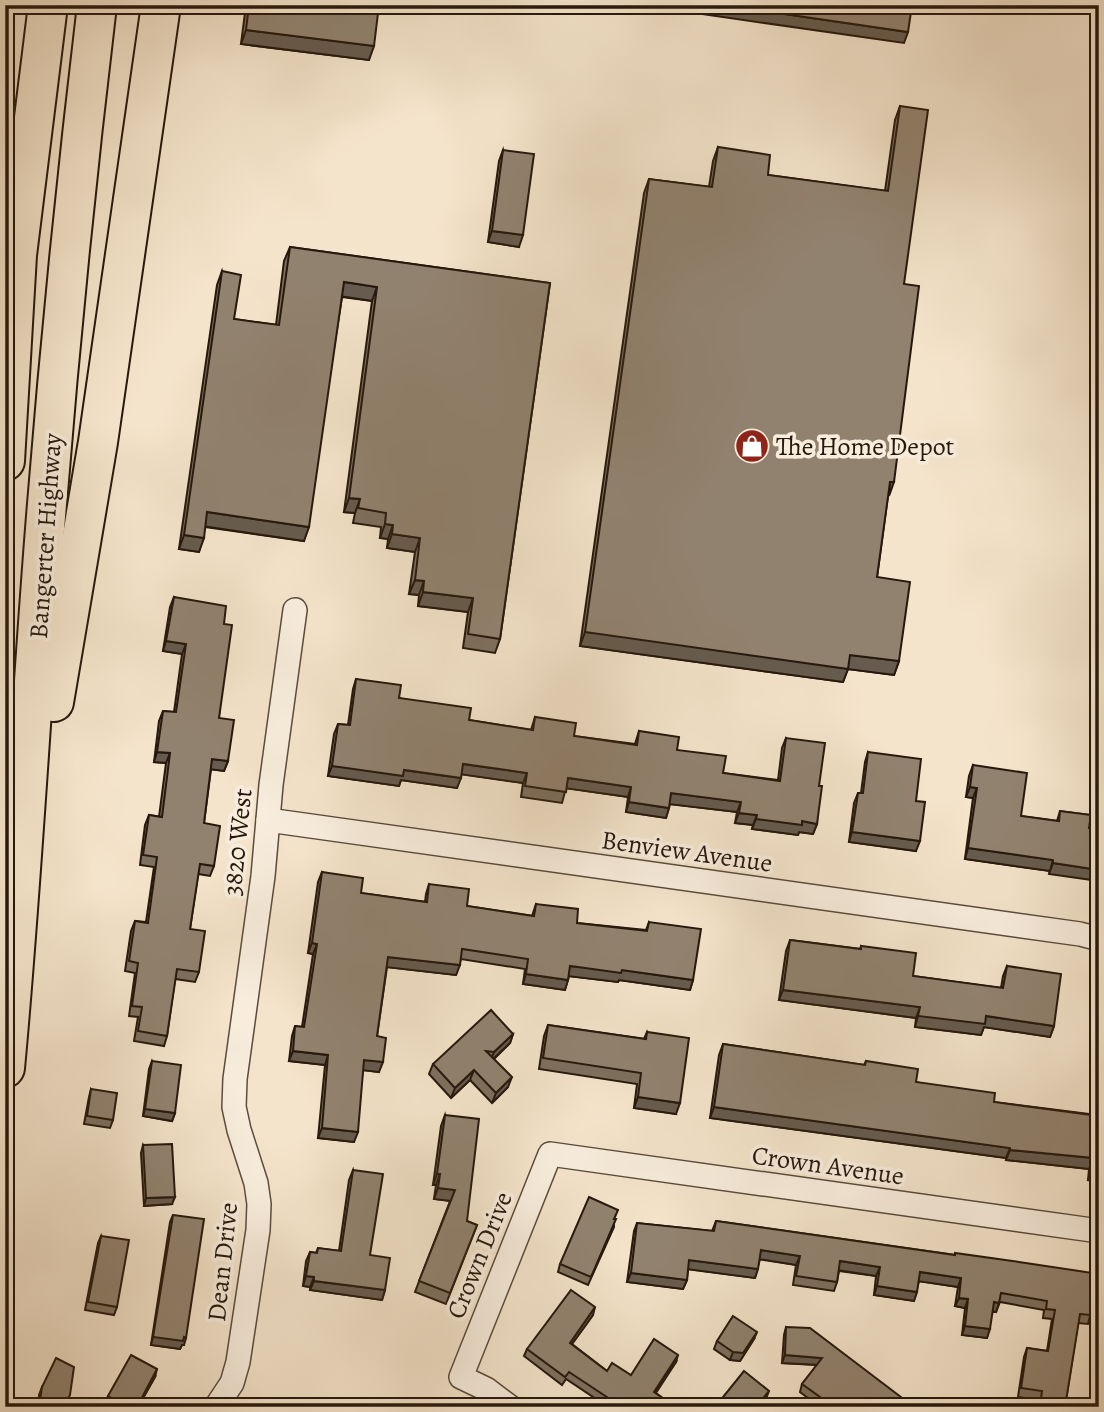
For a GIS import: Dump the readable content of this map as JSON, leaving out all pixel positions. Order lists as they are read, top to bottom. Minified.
{"streets":{"highway":["Bangerter Highway"],"street":["3820 West","Benview Avenue","Crown Avenue","Crown Drive","Dean Drive"]},"crossings":[["3820 West","Benview Avenue"],["3820 West","Dean Drive"],["Crown Avenue","Crown Drive"]],"places":{"shop":["The Home Depot"]}}
